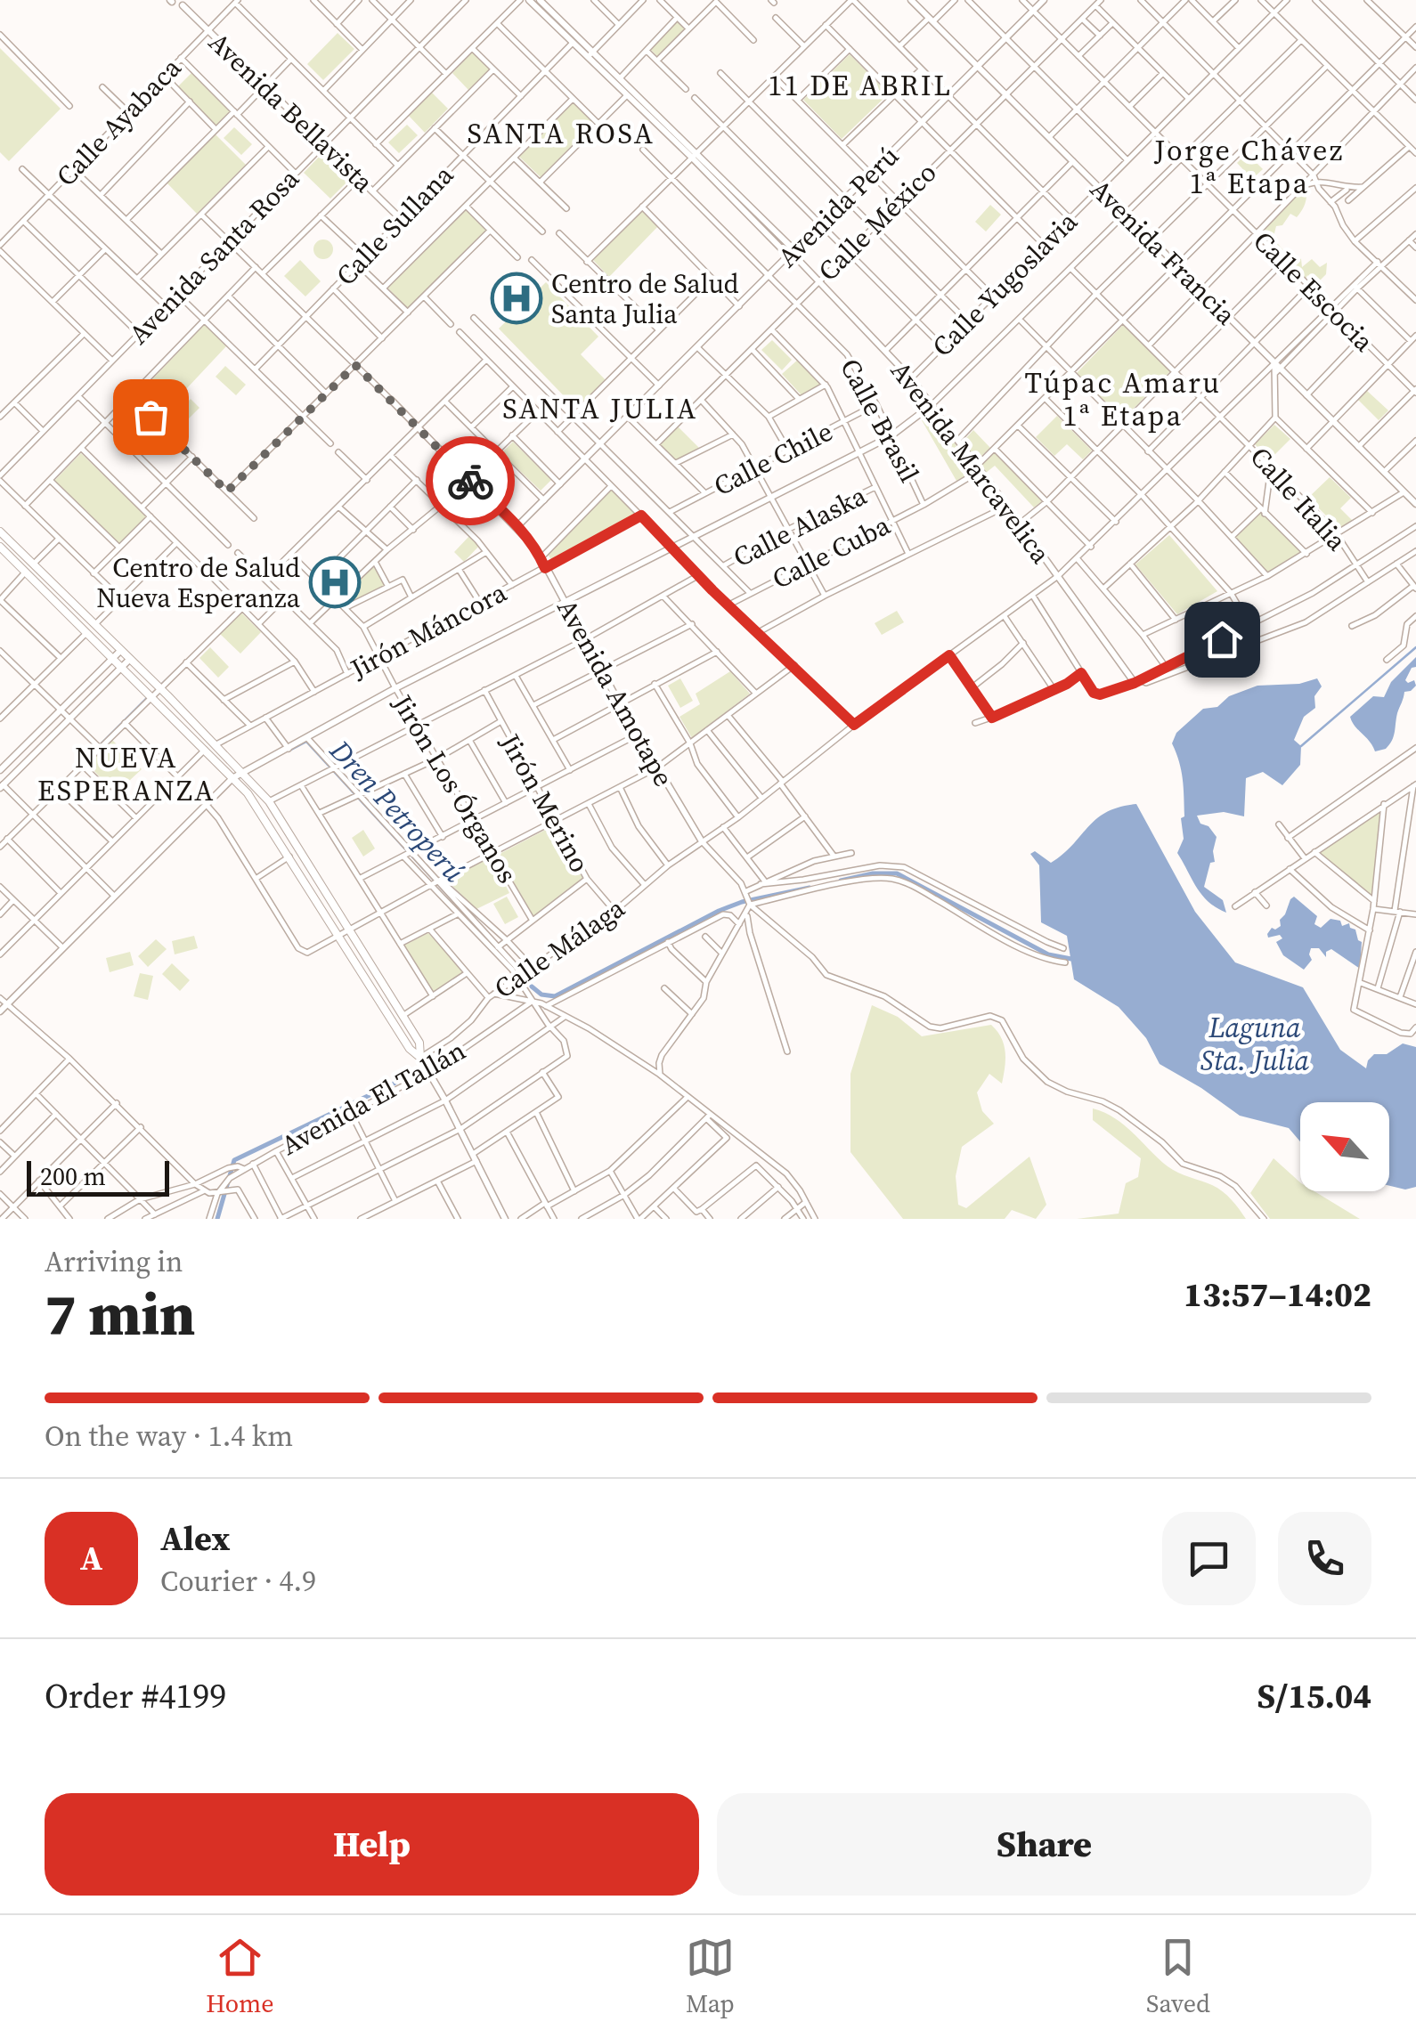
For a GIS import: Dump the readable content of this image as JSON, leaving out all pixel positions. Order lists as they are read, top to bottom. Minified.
{"streets":{"street":["Avenida Bellavista","Calle Ayabaca","Avenida Perú","Calle México","Calle Sullana","Avenida Francia","Avenida Santa Rosa","Calle Yugoslavia","Calle Escocia","Calle Brasil","Calle Chile","Avenida Marcavelica","Calle Italia","Calle Alaska","Calle Cuba","Jirón Máncora","Avenida Amotape","Jirón Los Órganos","Jirón Merino","Calle Málaga","Avenida El Tallán"]},"crossings":[["Avenida Bellavista","Calle Ayabaca"],["Avenida Bellavista","Calle Sullana"],["Avenida Bellavista","Avenida Santa Rosa"],["Avenida Perú","Avenida Francia"],["Avenida Perú","Calle Escocia"],["Avenida Perú","Calle Brasil"],["Avenida Perú","Avenida Marcavelica"],["Avenida Perú","Avenida Amotape"],["Calle México","Avenida Francia"],["Calle México","Calle Escocia"],["Calle México","Calle Brasil"],["Calle México","Avenida Marcavelica"],["Calle Sullana","Avenida Marcavelica"],["Calle Sullana","Avenida Amotape"],["Avenida Francia","Calle Yugoslavia"],["Avenida Francia","Calle Cuba"],["Avenida Francia","Calle Málaga"],["Avenida Santa Rosa","Avenida Amotape"],["Calle Yugoslavia","Calle Escocia"],["Calle Yugoslavia","Avenida Marcavelica"],["Calle Escocia","Calle Cuba"],["Calle Escocia","Calle Málaga"],["Calle Brasil","Calle Chile"],["Calle Brasil","Calle Cuba"],["Avenida Marcavelica","Calle Cuba"],["Avenida Marcavelica","Calle Málaga"],["Calle Italia","Calle Cuba"],["Calle Italia","Calle Málaga"],["Jirón Máncora","Avenida Amotape"],["Jirón Máncora","Jirón Los Órganos"],["Avenida Amotape","Calle Málaga"],["Jirón Merino","Calle Málaga"]],"districts":["11 DE ABRIL","SANTA ROSA","Jorge Chávez 1ª Etapa","Túpac Amaru 1ª Etapa","SANTA JULIA","NUEVA ESPERANZA"],"water":["Dren Petroperú","Laguna Sta. Julia"],"places":{"hospital":["Centro de Salud Santa Julia","Centro de Salud Nueva Esperanza"]},"scale_bar":"200 m","north":"top left","page":{"scale":"200 m","heading":["7 min","Arriving in","13:57–14:02"],"panel":["Alex","Courier · 4.9","Order #4199","S/15.04"],"bar":"On the way · 1.4 km","round":"A","buttons":["Help","Share"],"tabs":["Home","Map","Saved"]}}
